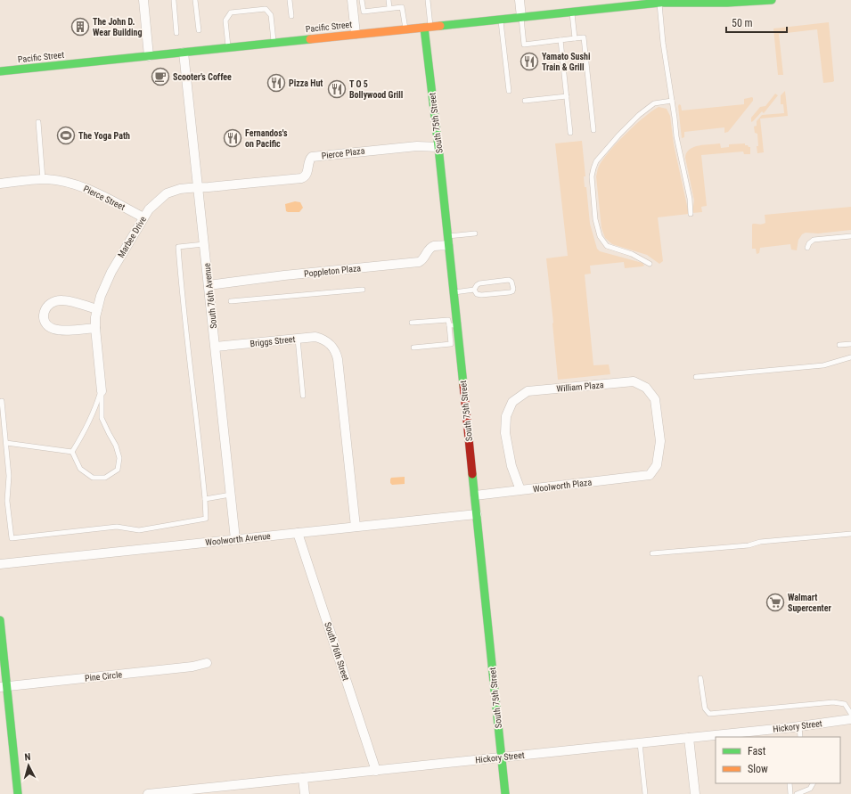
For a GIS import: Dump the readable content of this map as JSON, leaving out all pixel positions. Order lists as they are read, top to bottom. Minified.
{"streets":{"main road":["Pacific Street","South 75th Street"],"street":["Pierce Plaza","Pierce Street","Marbee Drive","Poppleton Plaza","South 76th Avenue","Briggs Street","William Plaza","Woolworth Plaza","Woolworth Avenue","South 76th Street","Pine Circle","Hickory Street"]},"crossings":[["Pacific Street","South 75th Street"],["Pacific Street","South 76th Avenue"],["South 75th Street","Pierce Plaza"],["South 75th Street","Poppleton Plaza"],["South 75th Street","Woolworth Plaza"],["South 75th Street","Woolworth Avenue"],["South 75th Street","Hickory Street"],["Pierce Plaza","Marbee Drive"],["Pierce Plaza","South 76th Avenue"],["Pierce Street","Marbee Drive"],["Marbee Drive","South 76th Avenue"],["Poppleton Plaza","South 76th Avenue"],["South 76th Avenue","Briggs Street"],["South 76th Avenue","Woolworth Avenue"],["Briggs Street","Woolworth Avenue"],["William Plaza","Woolworth Plaza"],["Woolworth Avenue","South 76th Street"],["South 76th Street","Hickory Street"]],"places":{"building":["The John D. Wear Building"],"restaurant":["Yamato Sushi Train & Grill","Pizza Hut","T O 5 Bollywood Grill","Fernandos's on Pacific"],"cafe":["Scooter's Coffee"],"sports":["The Yoga Path"],"supermarket":["Walmart Supercenter"]},"legend":["Fast","Slow"],"scale_bar":"50 m","north":"top"}
